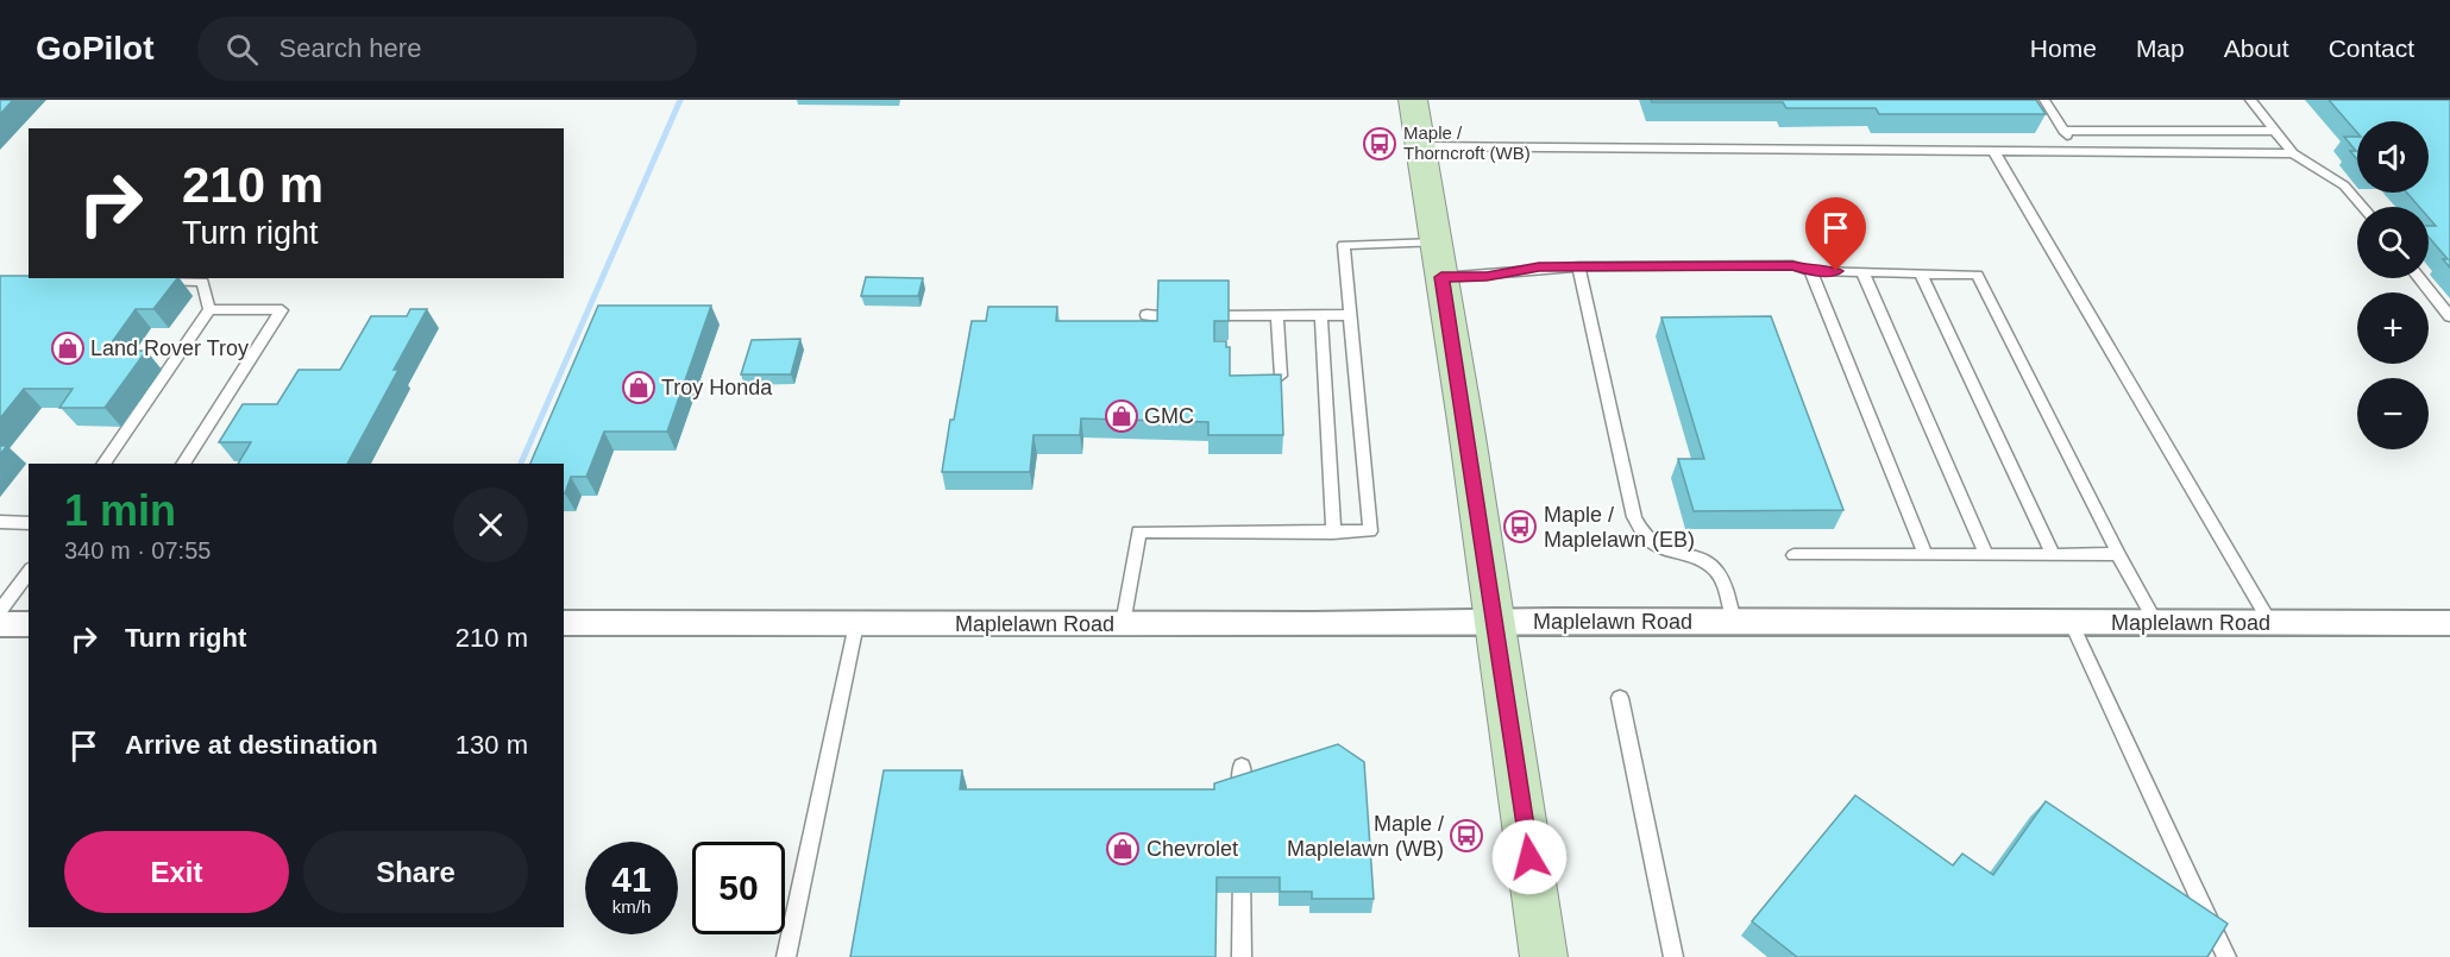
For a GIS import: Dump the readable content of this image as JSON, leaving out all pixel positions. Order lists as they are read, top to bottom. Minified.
{"streets":{"street":["Maplelawn Road"]},"places":{"bus stop":["Maple / Thorncroft (WB)","Maple / Maplelawn (EB)","Maple / Maplelawn (WB)"],"shop":["Land Rover Troy","Troy Honda","GMC","Chevrolet"]},"page":{"header":"GoPilot","search":"Search here","nav":["Home","Map","About","Contact"],"map_buttons":["+","−"],"turn":["210 m","Turn right"],"heading":["1 min","340 m · 07:55"],"list":[{"name":"Turn right","value":"210 m"},{"name":"Arrive at destination","value":"130 m"}],"buttons":["Exit","Share"],"speed":"41 km/h","limit":"50"}}
